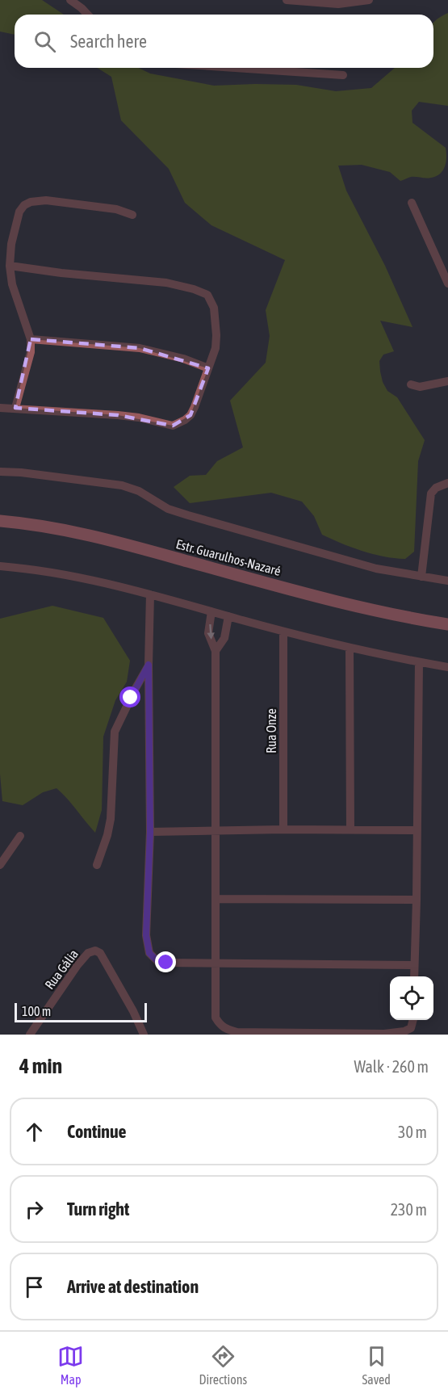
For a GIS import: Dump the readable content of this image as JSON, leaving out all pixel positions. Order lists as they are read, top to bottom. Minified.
{"streets":{"main road":["Estr. Guarulhos-Nazaré"],"street":["Rua Onze","Rua Gália"]},"scale_bar":"100 m","page":{"search":"Search here","scale":"100 m","heading":["4 min","Walk · 260 m"],"list":[["Continue","30 m"],["Turn right","230 m"],"Arrive at destination"],"nav":["Map","Directions","Saved"]}}
